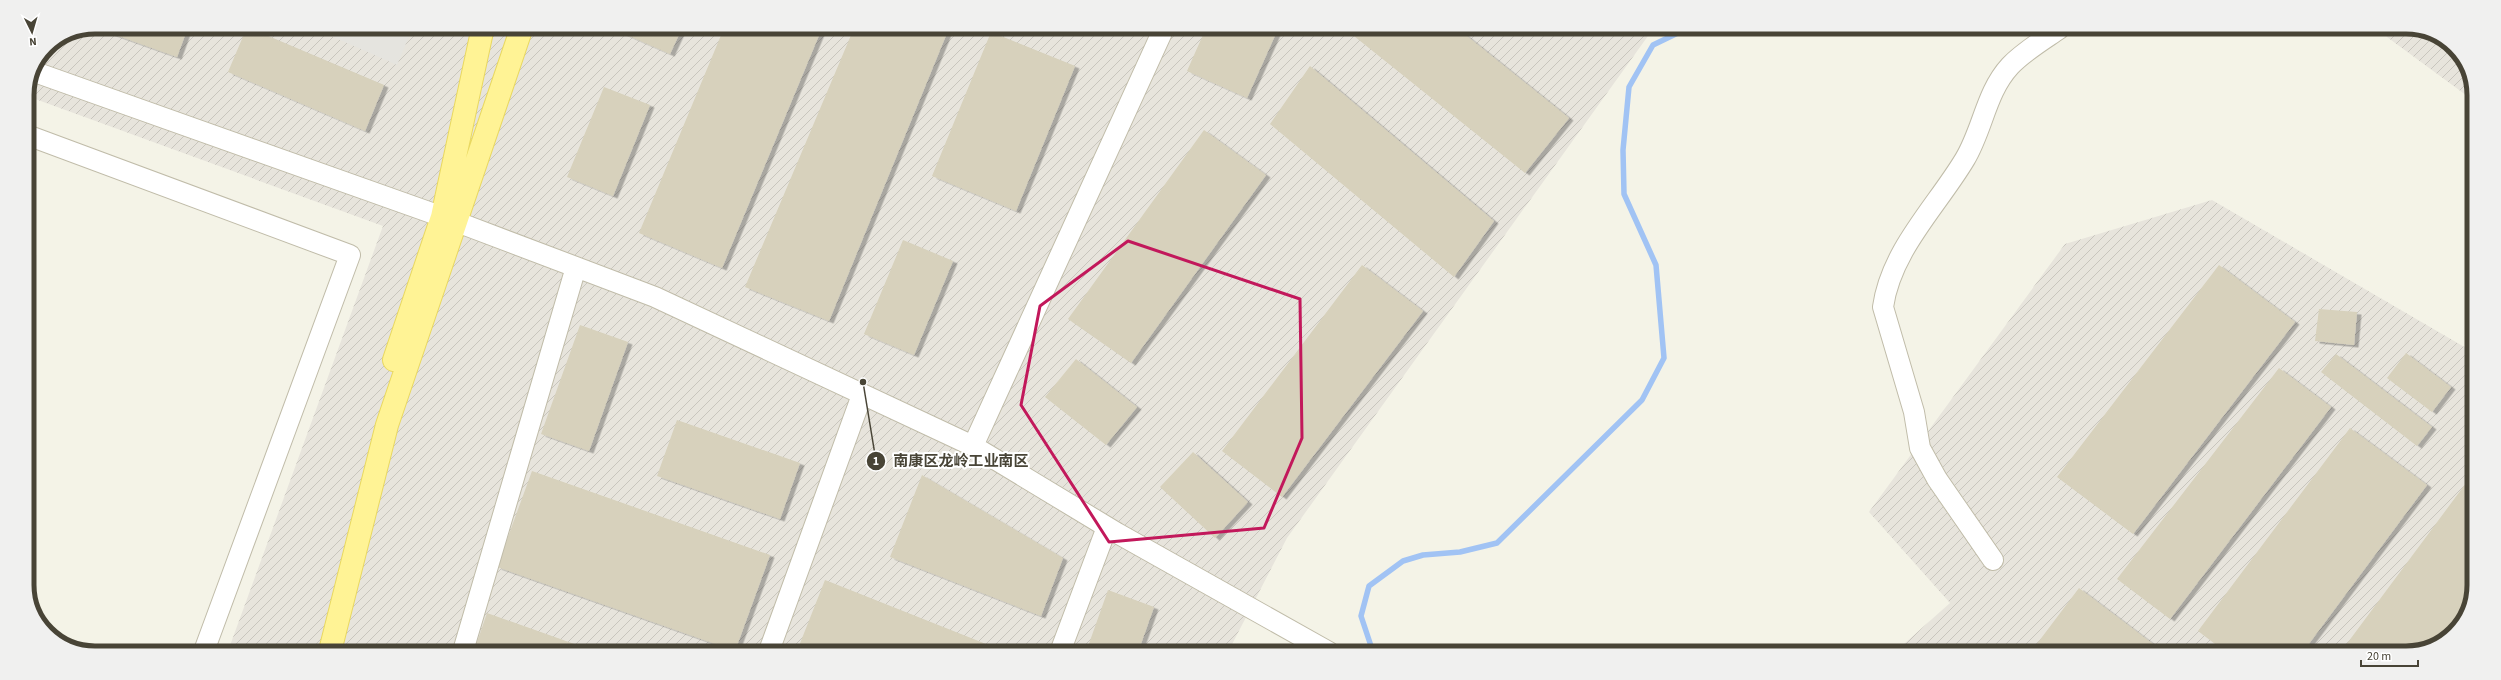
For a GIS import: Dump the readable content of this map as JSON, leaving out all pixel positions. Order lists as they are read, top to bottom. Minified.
{"places":["南康区龙岭工业南区"],"scale_bar":"20 m","north":"bottom"}
